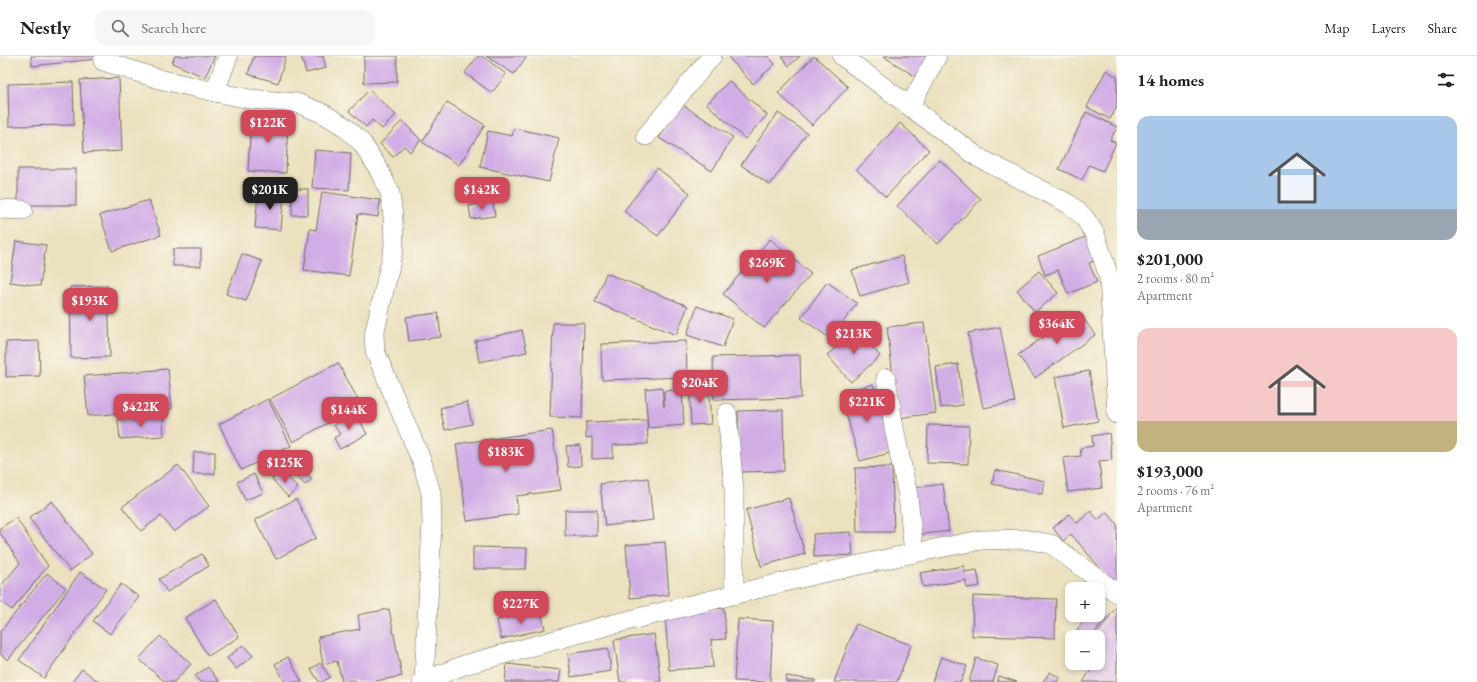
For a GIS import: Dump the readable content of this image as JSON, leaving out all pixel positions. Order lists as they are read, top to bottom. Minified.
{"page":{"header":"Nestly","search":"Search here","nav":["Map","Layers","Share"],"heading":"14 homes","list":[{"name":"$201,000","note":"2 rooms · 80 m² · Apartment"},{"name":"$193,000","note":"2 rooms · 76 m² · Apartment"}],"price":["$122K","$201K","$142K","$269K","$193K","$364K","$213K","$204K","$221K","$422K","$144K","$183K","$125K","$227K"],"map_buttons":["+","−"]}}
